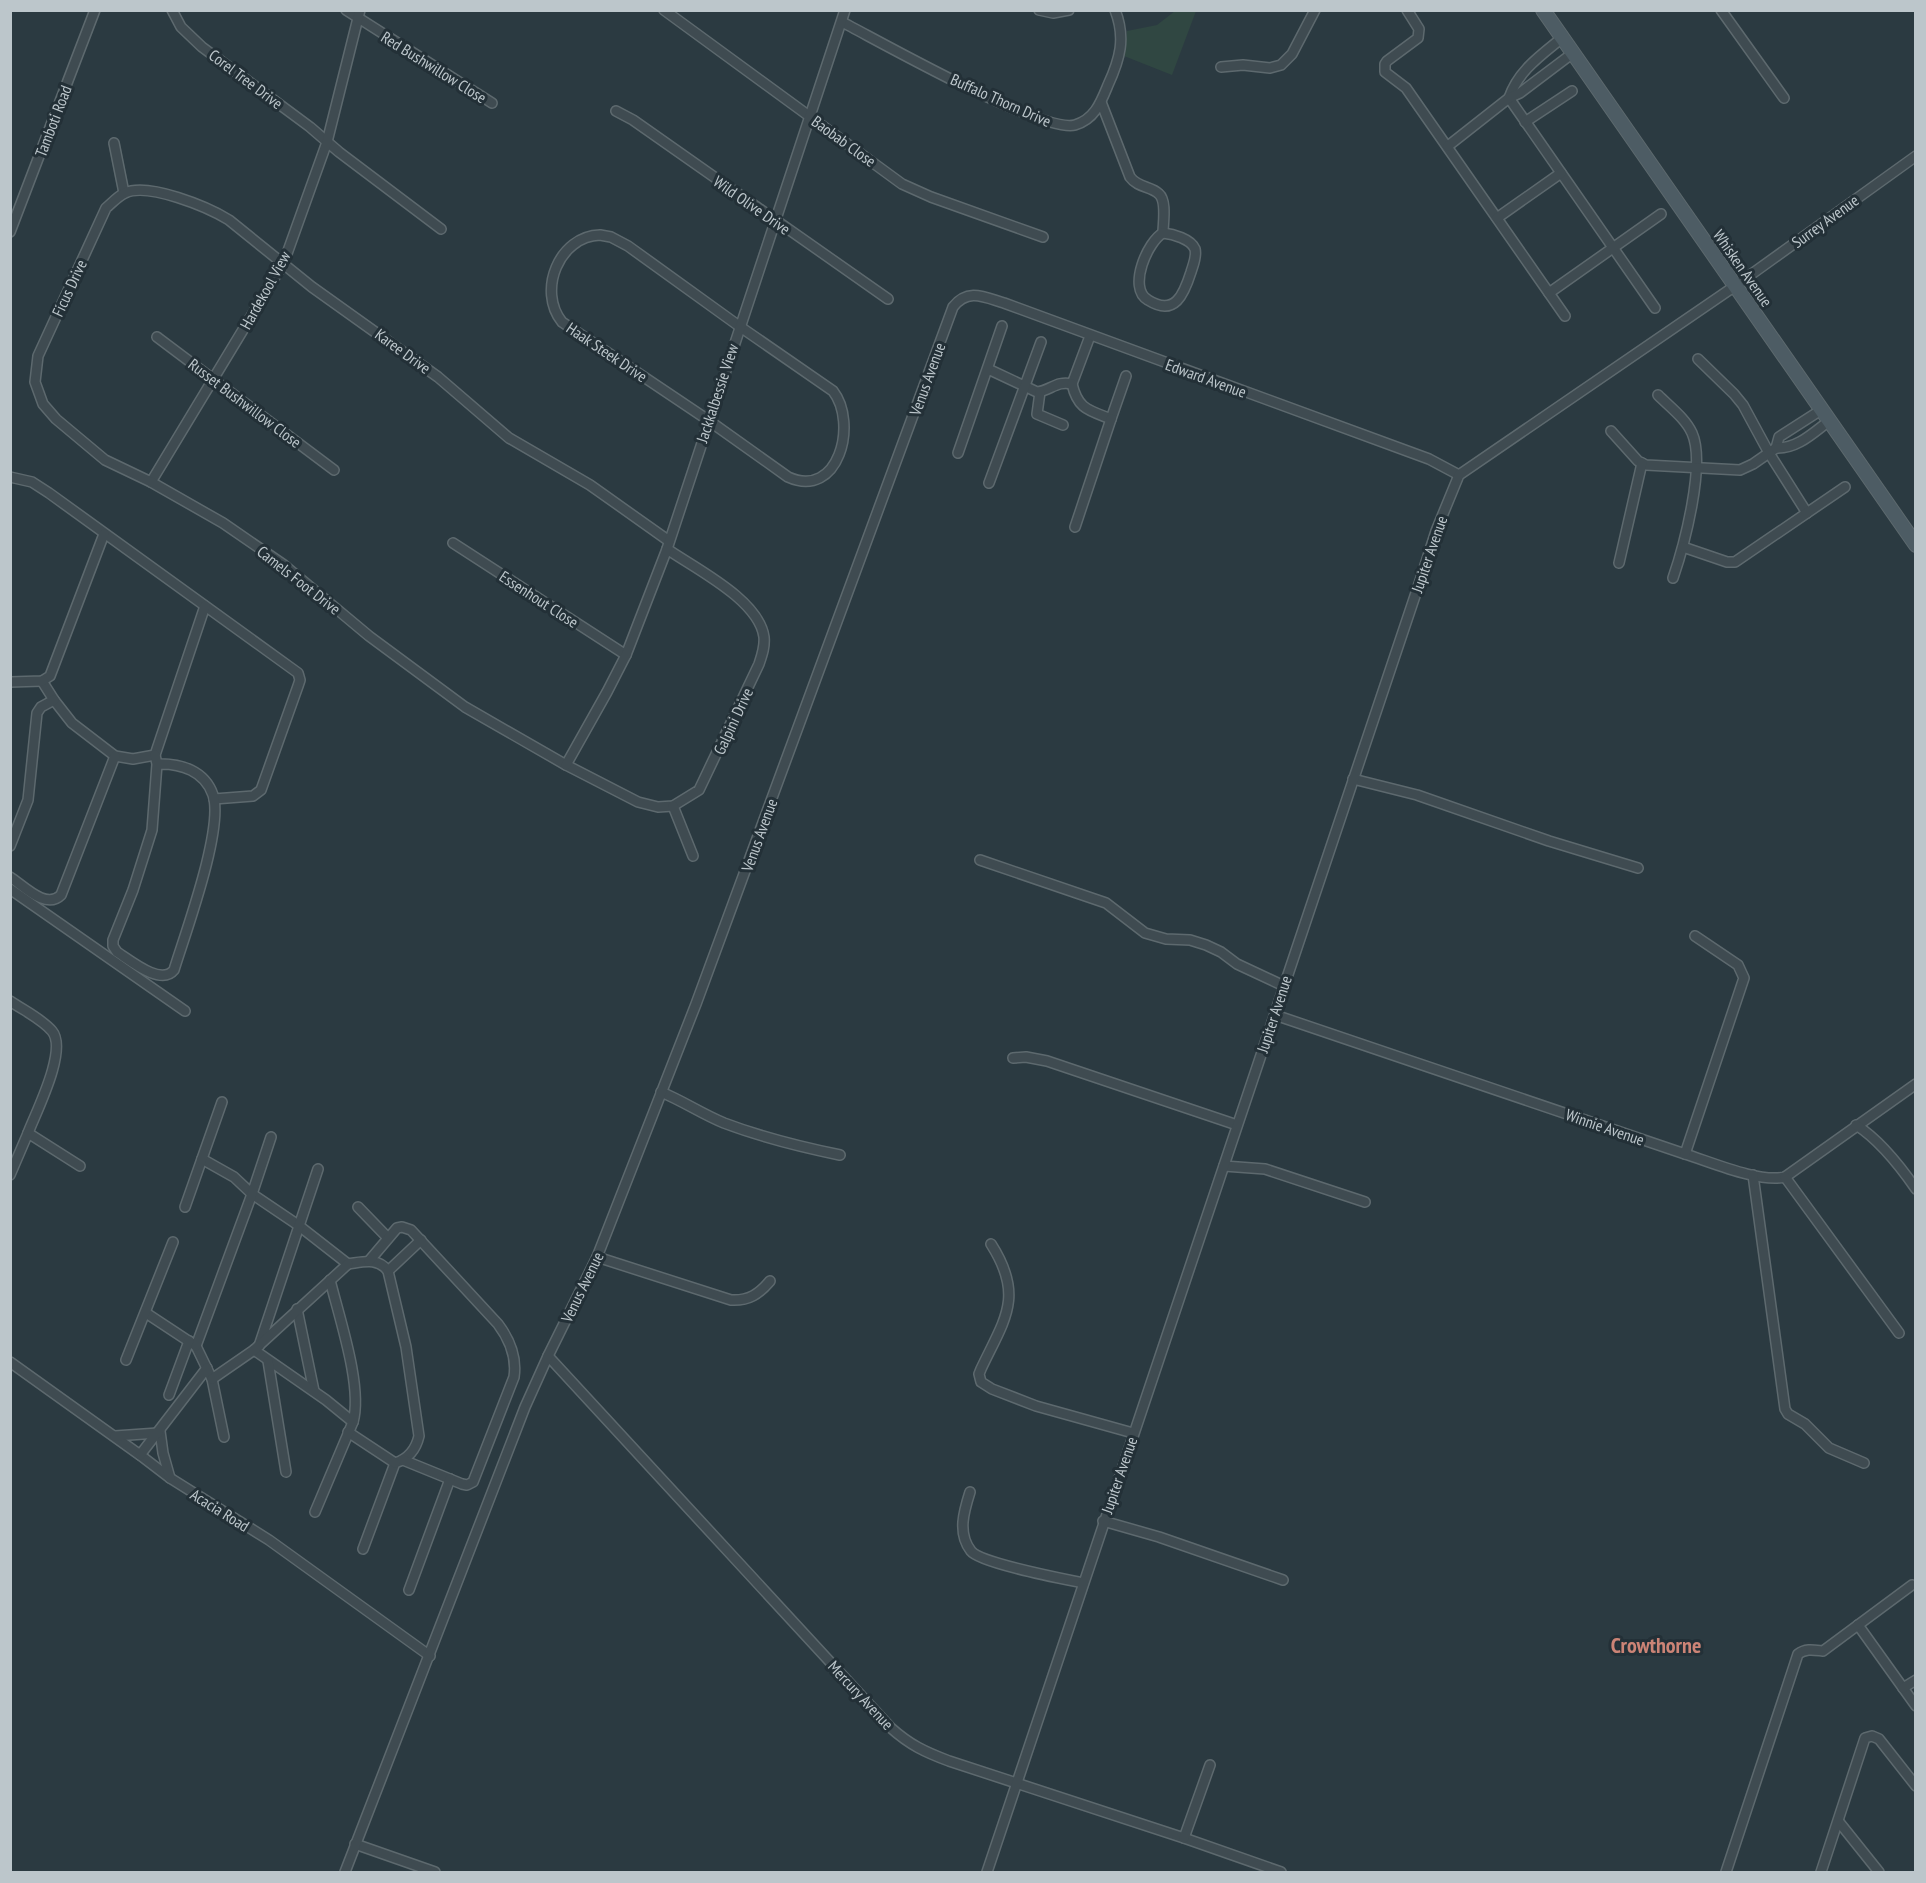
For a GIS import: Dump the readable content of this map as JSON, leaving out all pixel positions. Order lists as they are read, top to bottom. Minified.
{"streets":{"street":["Red Bushwillow Close","Corel Tree Drive","Buffalo Thorn Drive","Tamboti Road","Baobab Close","Wild Olive Drive","Surrey Avenue","Whisken Avenue","Ficus Drive","Hardekool View","Karee Drive","Haak Steek Drive","Edward Avenue","Venus Avenue","Jackkalbessie View","Russet Bushwillow Close","Jupiter Avenue","Camels Foot Drive","Essenhout Close","Galpini Drive","Winnie Avenue","Acacia Road","Mercury Avenue"]},"crossings":[["Red Bushwillow Close","Hardekool View"],["Corel Tree Drive","Hardekool View"],["Buffalo Thorn Drive","Jackkalbessie View"],["Baobab Close","Jackkalbessie View"],["Wild Olive Drive","Jackkalbessie View"],["Surrey Avenue","Whisken Avenue"],["Ficus Drive","Karee Drive"],["Ficus Drive","Camels Foot Drive"],["Hardekool View","Karee Drive"],["Hardekool View","Russet Bushwillow Close"],["Hardekool View","Camels Foot Drive"],["Karee Drive","Jackkalbessie View"],["Karee Drive","Galpini Drive"],["Haak Steek Drive","Jackkalbessie View"],["Edward Avenue","Venus Avenue"],["Edward Avenue","Jupiter Avenue"],["Venus Avenue","Acacia Road"],["Venus Avenue","Mercury Avenue"],["Jackkalbessie View","Camels Foot Drive"],["Jackkalbessie View","Essenhout Close"],["Jackkalbessie View","Galpini Drive"],["Jupiter Avenue","Winnie Avenue"],["Jupiter Avenue","Mercury Avenue"]],"districts":["Crowthorne"]}
